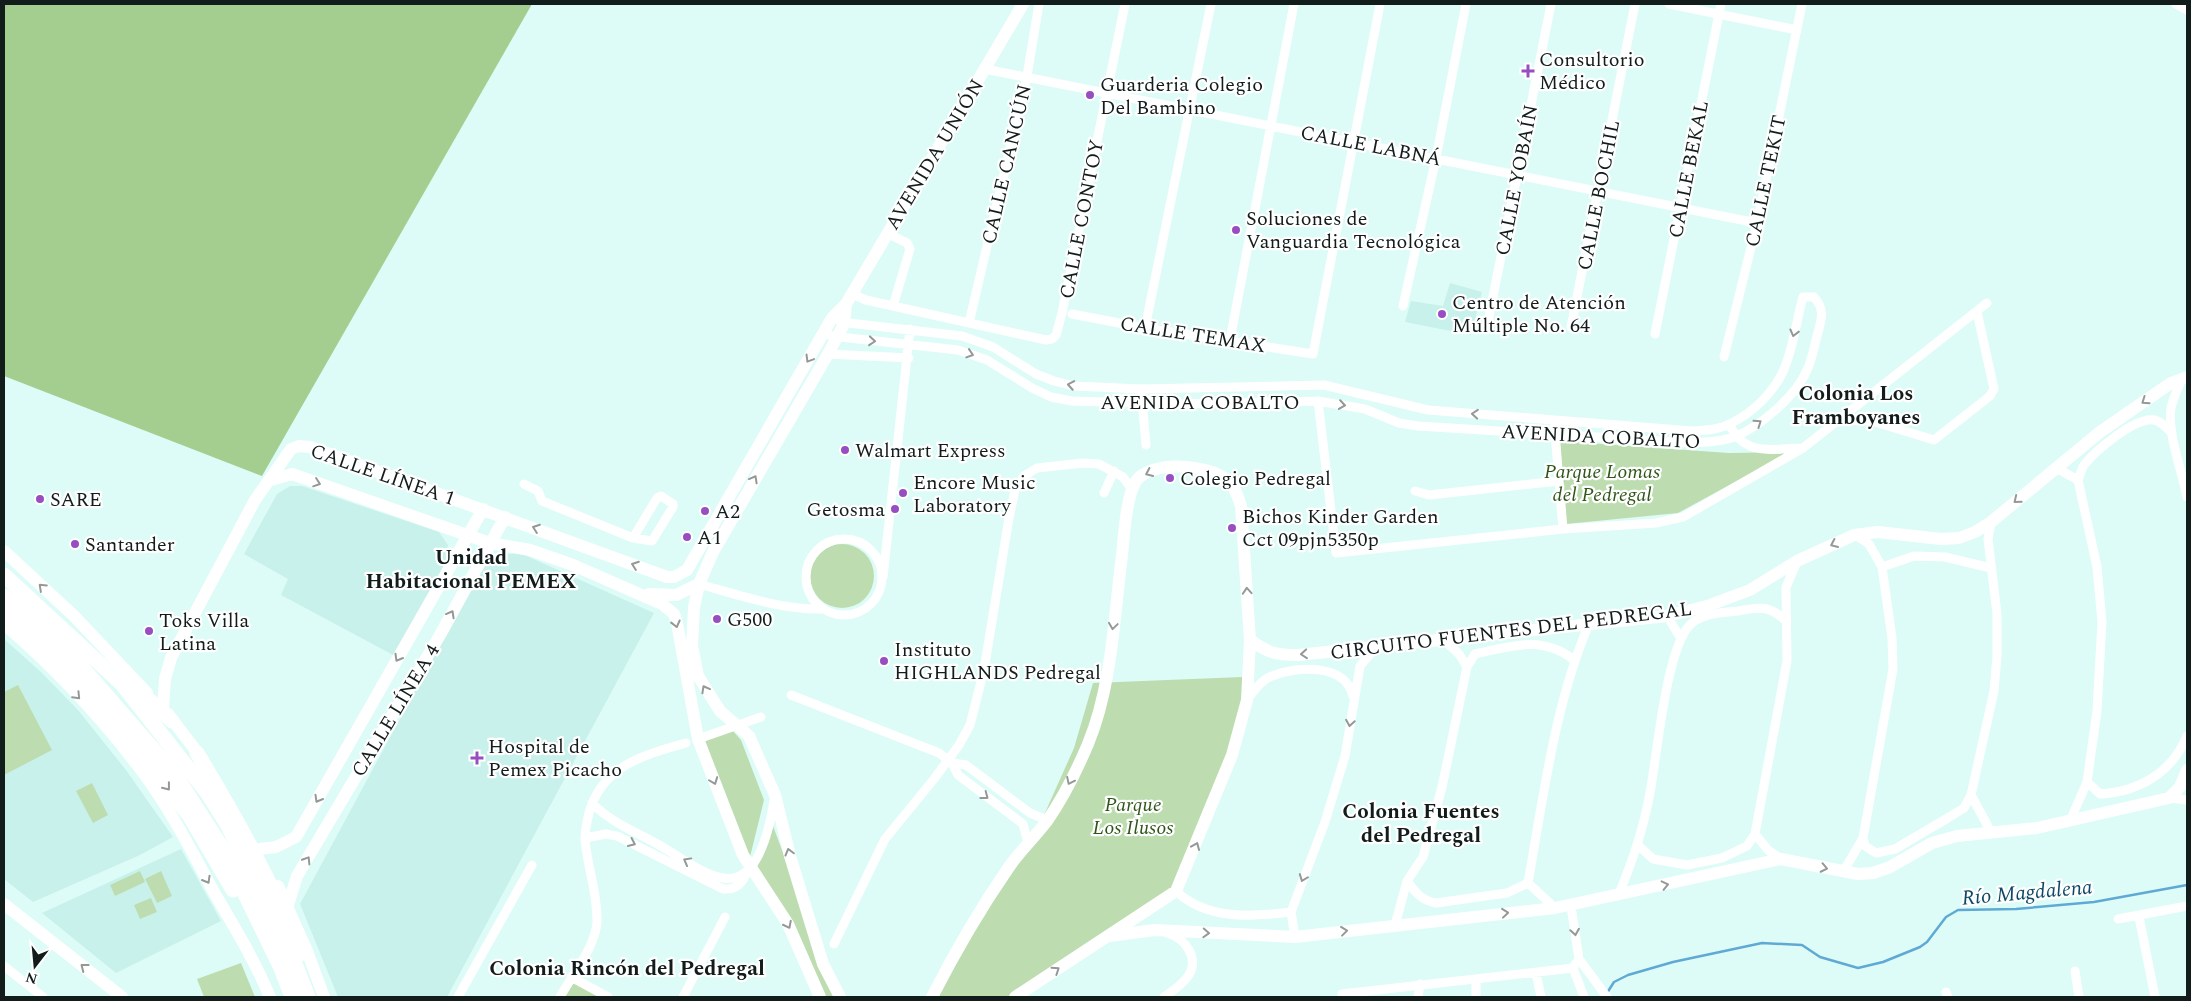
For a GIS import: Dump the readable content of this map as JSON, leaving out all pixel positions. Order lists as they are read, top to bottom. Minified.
{"streets":{"street":["CALLE LABNÁ","AVENIDA UNIÓN","CALLE CANCÚN","CALLE BEKAL","CALLE YOBAÍN","CALLE TEKIT","CALLE BOCHIL","CALLE CONTOY","CALLE TEMAX","AVENIDA COBALTO","CALLE LÍNEA 1","CIRCUITO FUENTES DEL PEDREGAL","CALLE LÍNEA 4"]},"crossings":[["CALLE LABNÁ","AVENIDA UNIÓN"],["CALLE LABNÁ","CALLE CANCÚN"],["CALLE LABNÁ","CALLE BEKAL"],["CALLE LABNÁ","CALLE YOBAÍN"],["CALLE LABNÁ","CALLE TEKIT"],["CALLE LABNÁ","CALLE BOCHIL"],["CALLE LABNÁ","CALLE CONTOY"],["CALLE LABNÁ","CALLE TEMAX"],["AVENIDA UNIÓN","AVENIDA COBALTO"],["AVENIDA UNIÓN","CALLE LÍNEA 1"],["CALLE CANCÚN","CALLE CONTOY"],["CALLE LÍNEA 1","CALLE LÍNEA 4"]],"one_way":["CIRCUITO FUENTES DEL PEDREGAL"],"districts":["Colonia Los Framboyanes","Unidad Habitacional PEMEX","Colonia Fuentes del Pedregal","Colonia Rincón del Pedregal"],"water":["Río Magdalena"],"parks":["Parque Lomas del Pedregal","Parque Los Ilusos"],"places":{"health":["Consultorio Médico","Hospital de Pemex Picacho"],"other":["Guarderia Colegio Del Bambino","Soluciones de Vanguardia Tecnológica","Centro de Atención Múltiple No. 64","Walmart Express","Colegio Pedregal","Encore Music Laboratory","SARE","Getosma","A2","Bichos Kinder Garden Cct 09pjn5350p","A1","Santander","G500","Toks Villa Latina","Instituto HIGHLANDS Pedregal"]},"north":"bottom"}
